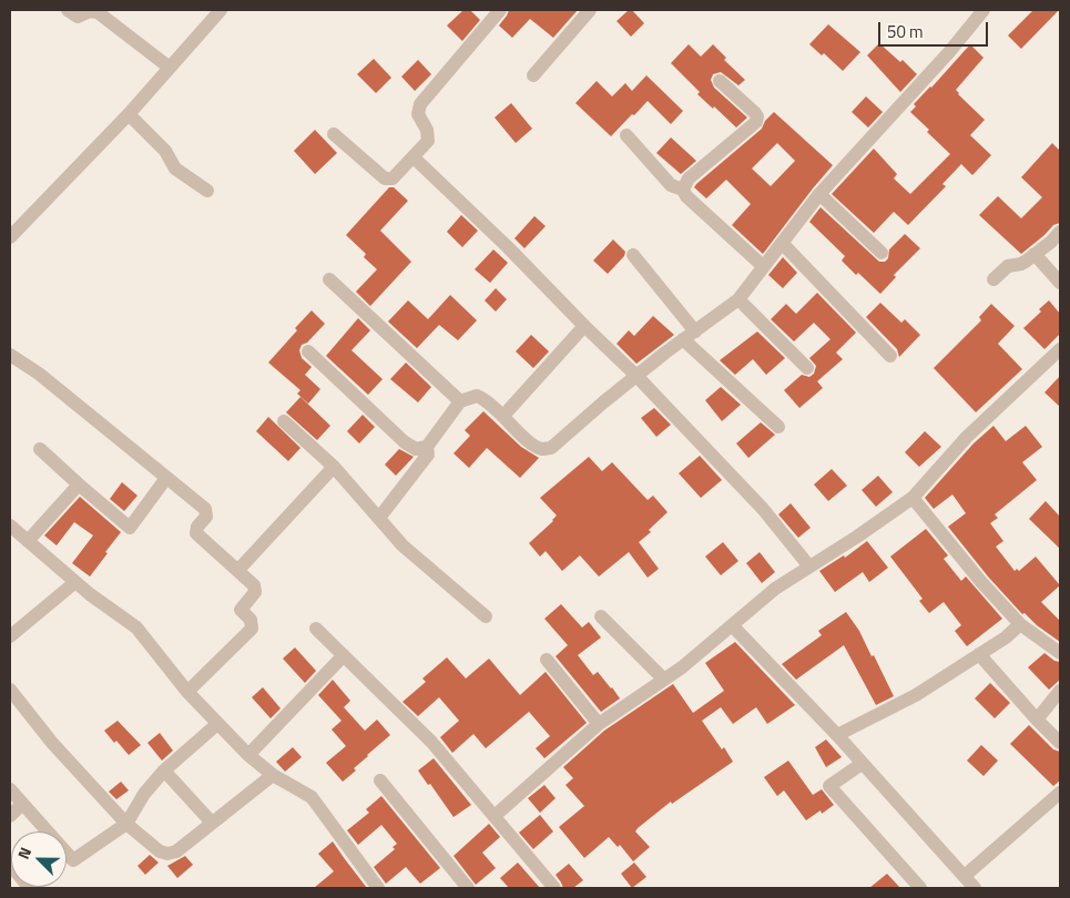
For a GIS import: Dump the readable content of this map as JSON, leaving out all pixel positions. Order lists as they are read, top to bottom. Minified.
{"scale_bar":"50 m","north":"top left"}
